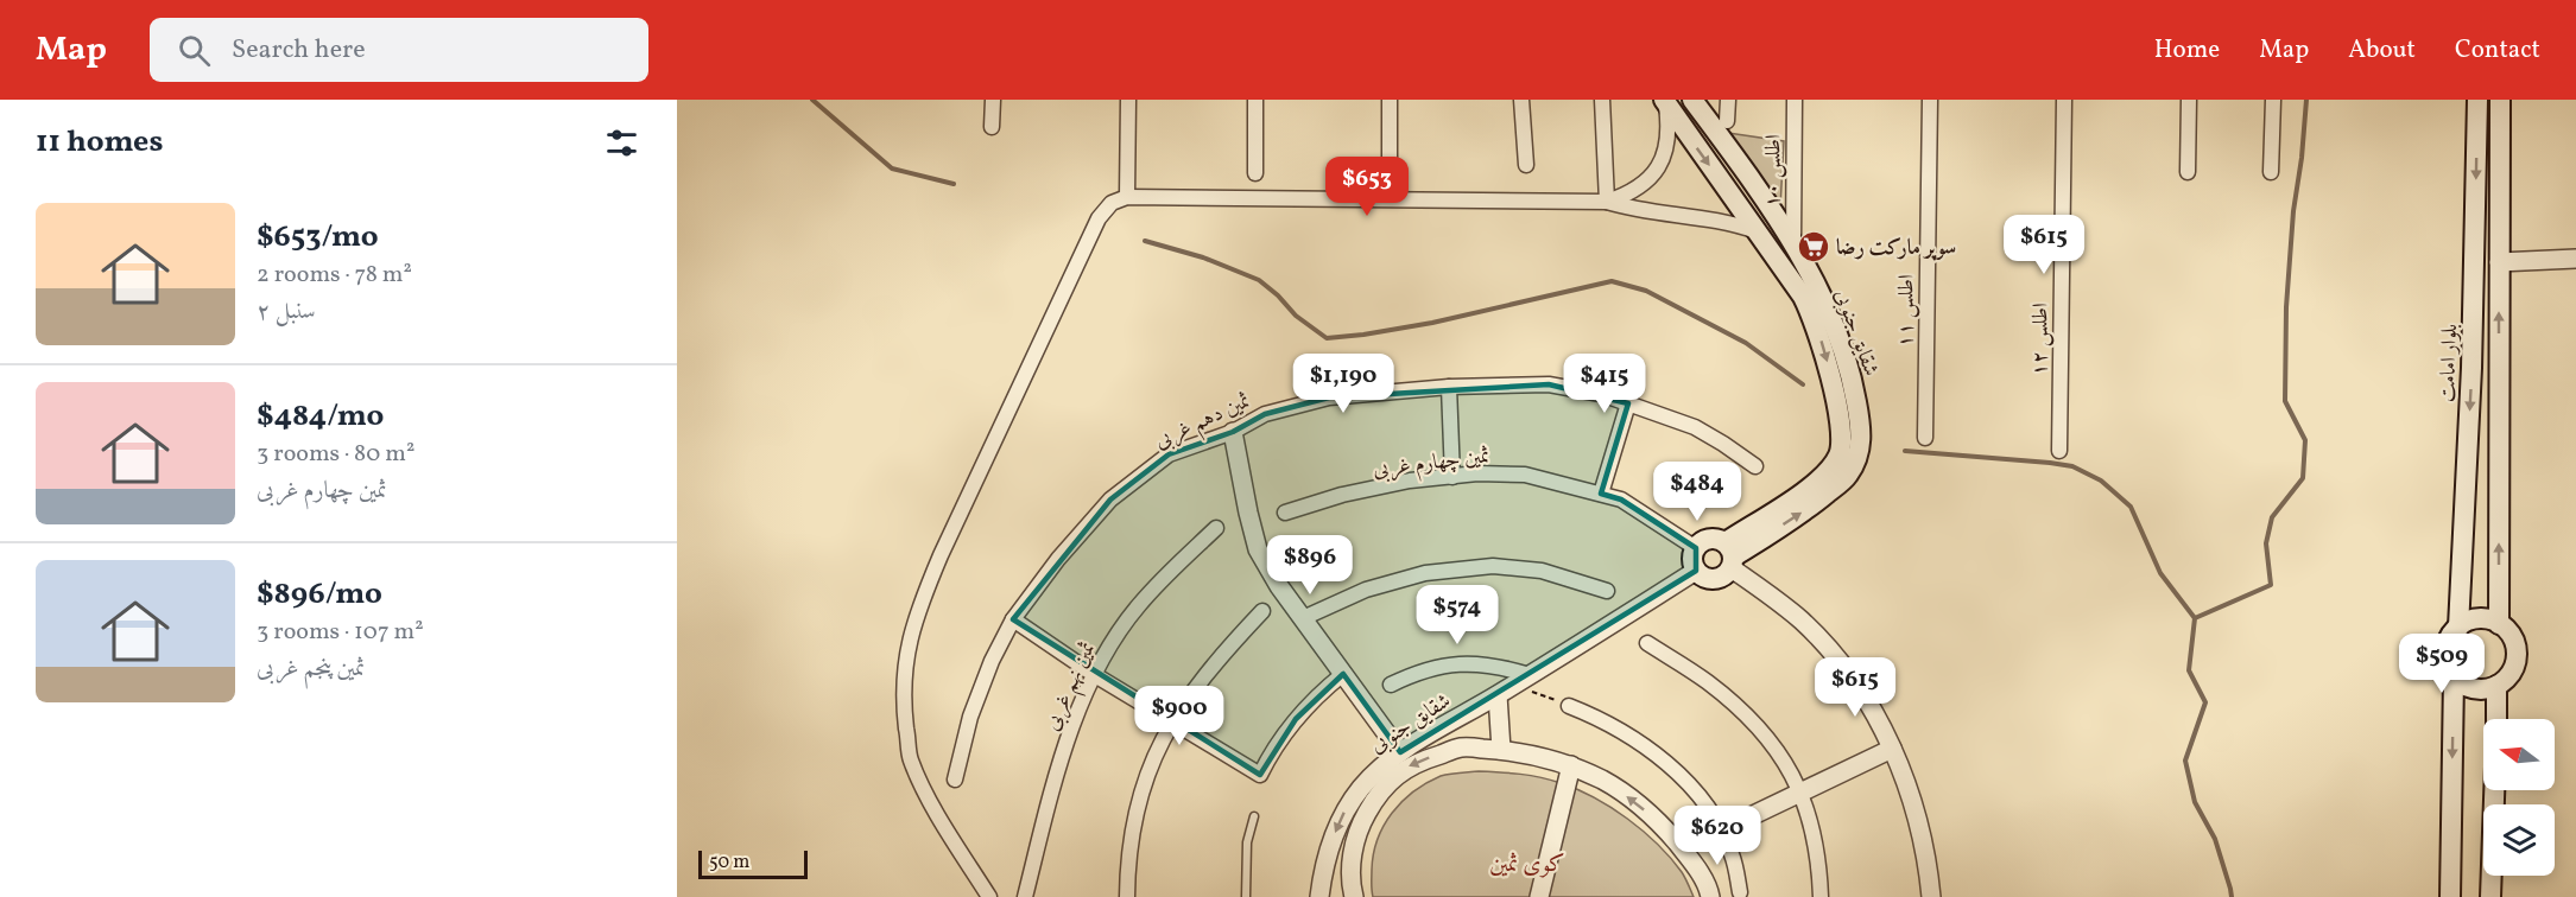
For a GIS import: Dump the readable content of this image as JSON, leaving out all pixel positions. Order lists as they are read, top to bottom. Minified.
{"streets":{"main road":["شقایق جنوبی","بلوار امامت"],"street":["اطلس ۱۰","اطلس ۱۱","اطلس ۱۲","ثمین دهم غربی","ثمین چهارم غربی","ثمین نهم غربی"]},"crossings":[["اطلس ۱۰","شقایق جنوبی"],["شقایق جنوبی","ثمین چهارم غربی"]],"districts":["کوی ثمین"],"places":{"supermarket":["سوپر مارکت رضا"]},"scale_bar":"50 m","north":"left","page":{"header":"Map","search":"Search here","nav":["Home","Map","About","Contact"],"heading":"11 homes","price":["$653","$615","$1,190","$415","$484","$896","$574","$509","$615","$900","$620"],"list":[{"name":"$653/mo","note":"2 rooms · 78 m² · سنبل ۲"},{"name":"$484/mo","note":"3 rooms · 80 m² · ثمین چهارم غربی"},{"name":"$896/mo","note":"3 rooms · 107 m² · ثمین پنجم غربی"}],"scale":"50 m"}}
